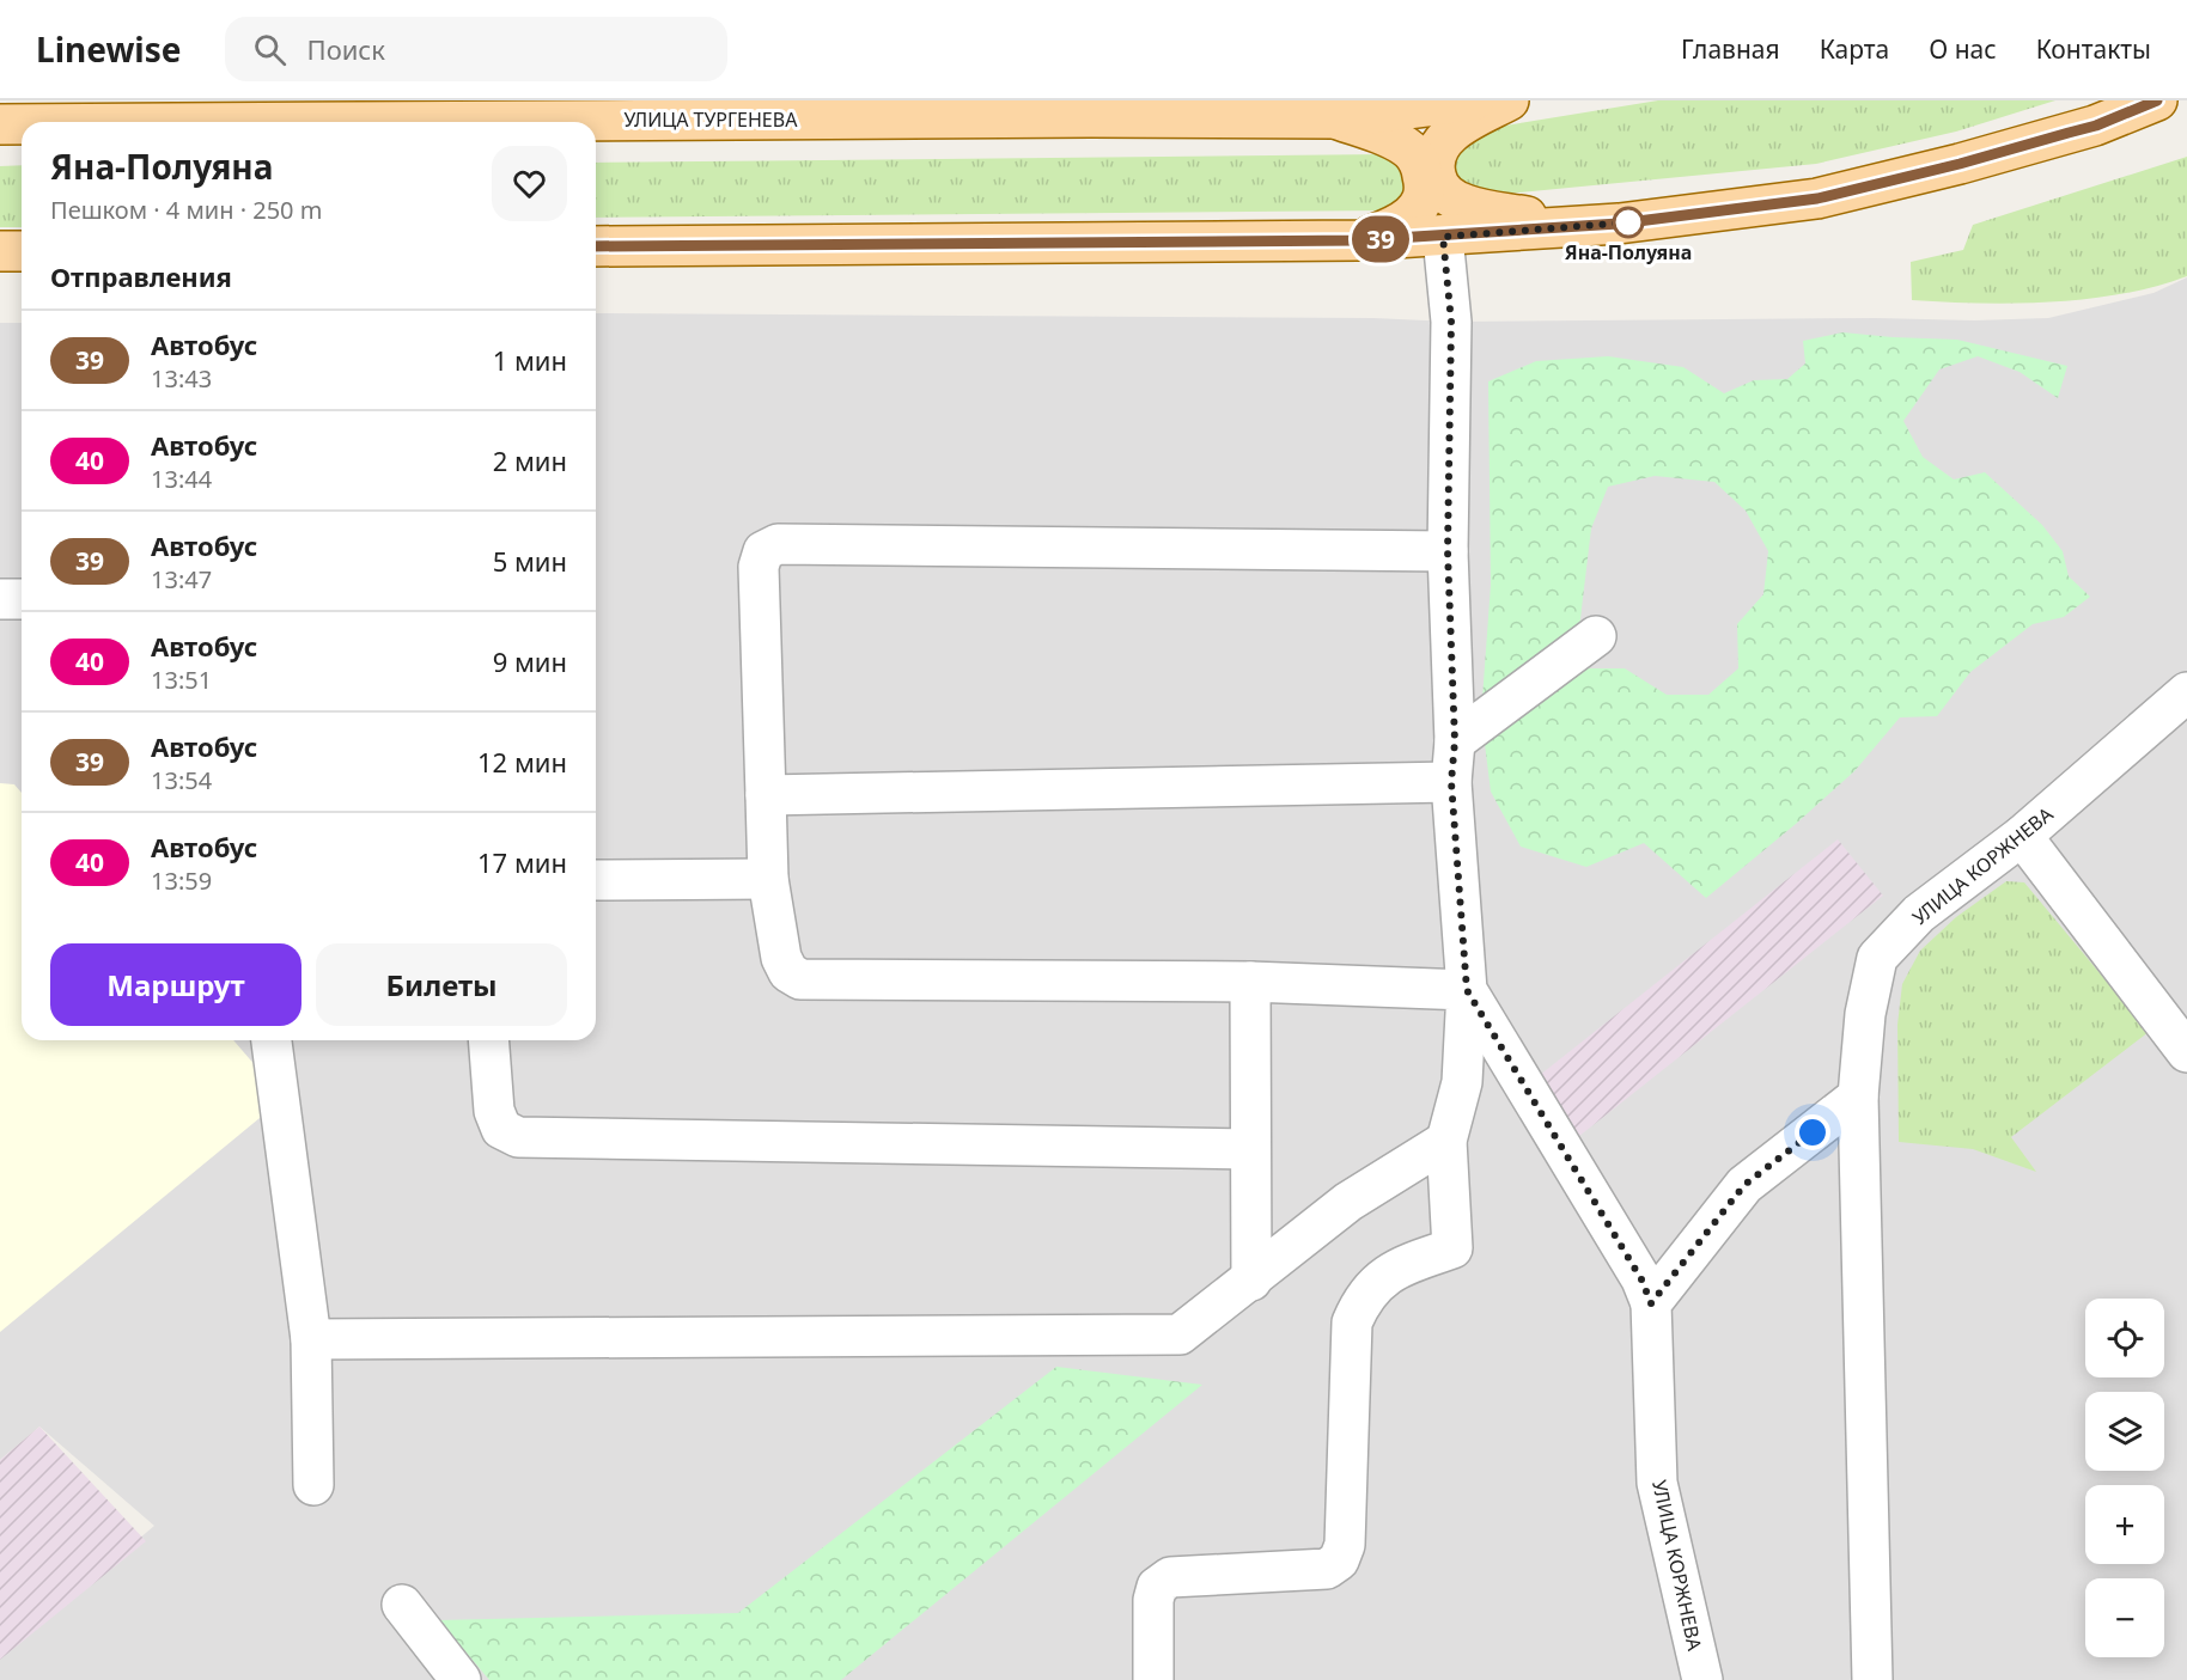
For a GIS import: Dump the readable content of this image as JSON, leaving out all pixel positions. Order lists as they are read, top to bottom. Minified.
{"streets":{"main road":["УЛИЦА ТУРГЕНЕВА"],"street":["УЛИЦА КОРЖНЕВА"]},"places":["Яна-Полуяна"],"lines":["bus line 39"],"page":{"header":"Linewise","search":"Поиск","nav":["Главная","Карта","О нас","Контакты"],"on_map":"39","heading":[["Яна-Полуяна","Пешком · 4 мин · 250 m"],"Отправления"],"list":[{"mark":"39","name":"Автобус","note":"13:43","value":"1 мин"},{"mark":"40","name":"Автобус","note":"13:44","value":"2 мин"},{"mark":"39","name":"Автобус","note":"13:47","value":"5 мин"},{"mark":"40","name":"Автобус","note":"13:51","value":"9 мин"},{"mark":"39","name":"Автобус","note":"13:54","value":"12 мин"},{"mark":"40","name":"Автобус","note":"13:59","value":"17 мин"}],"buttons":["Маршрут","Билеты"],"map_buttons":["+","−"]}}
